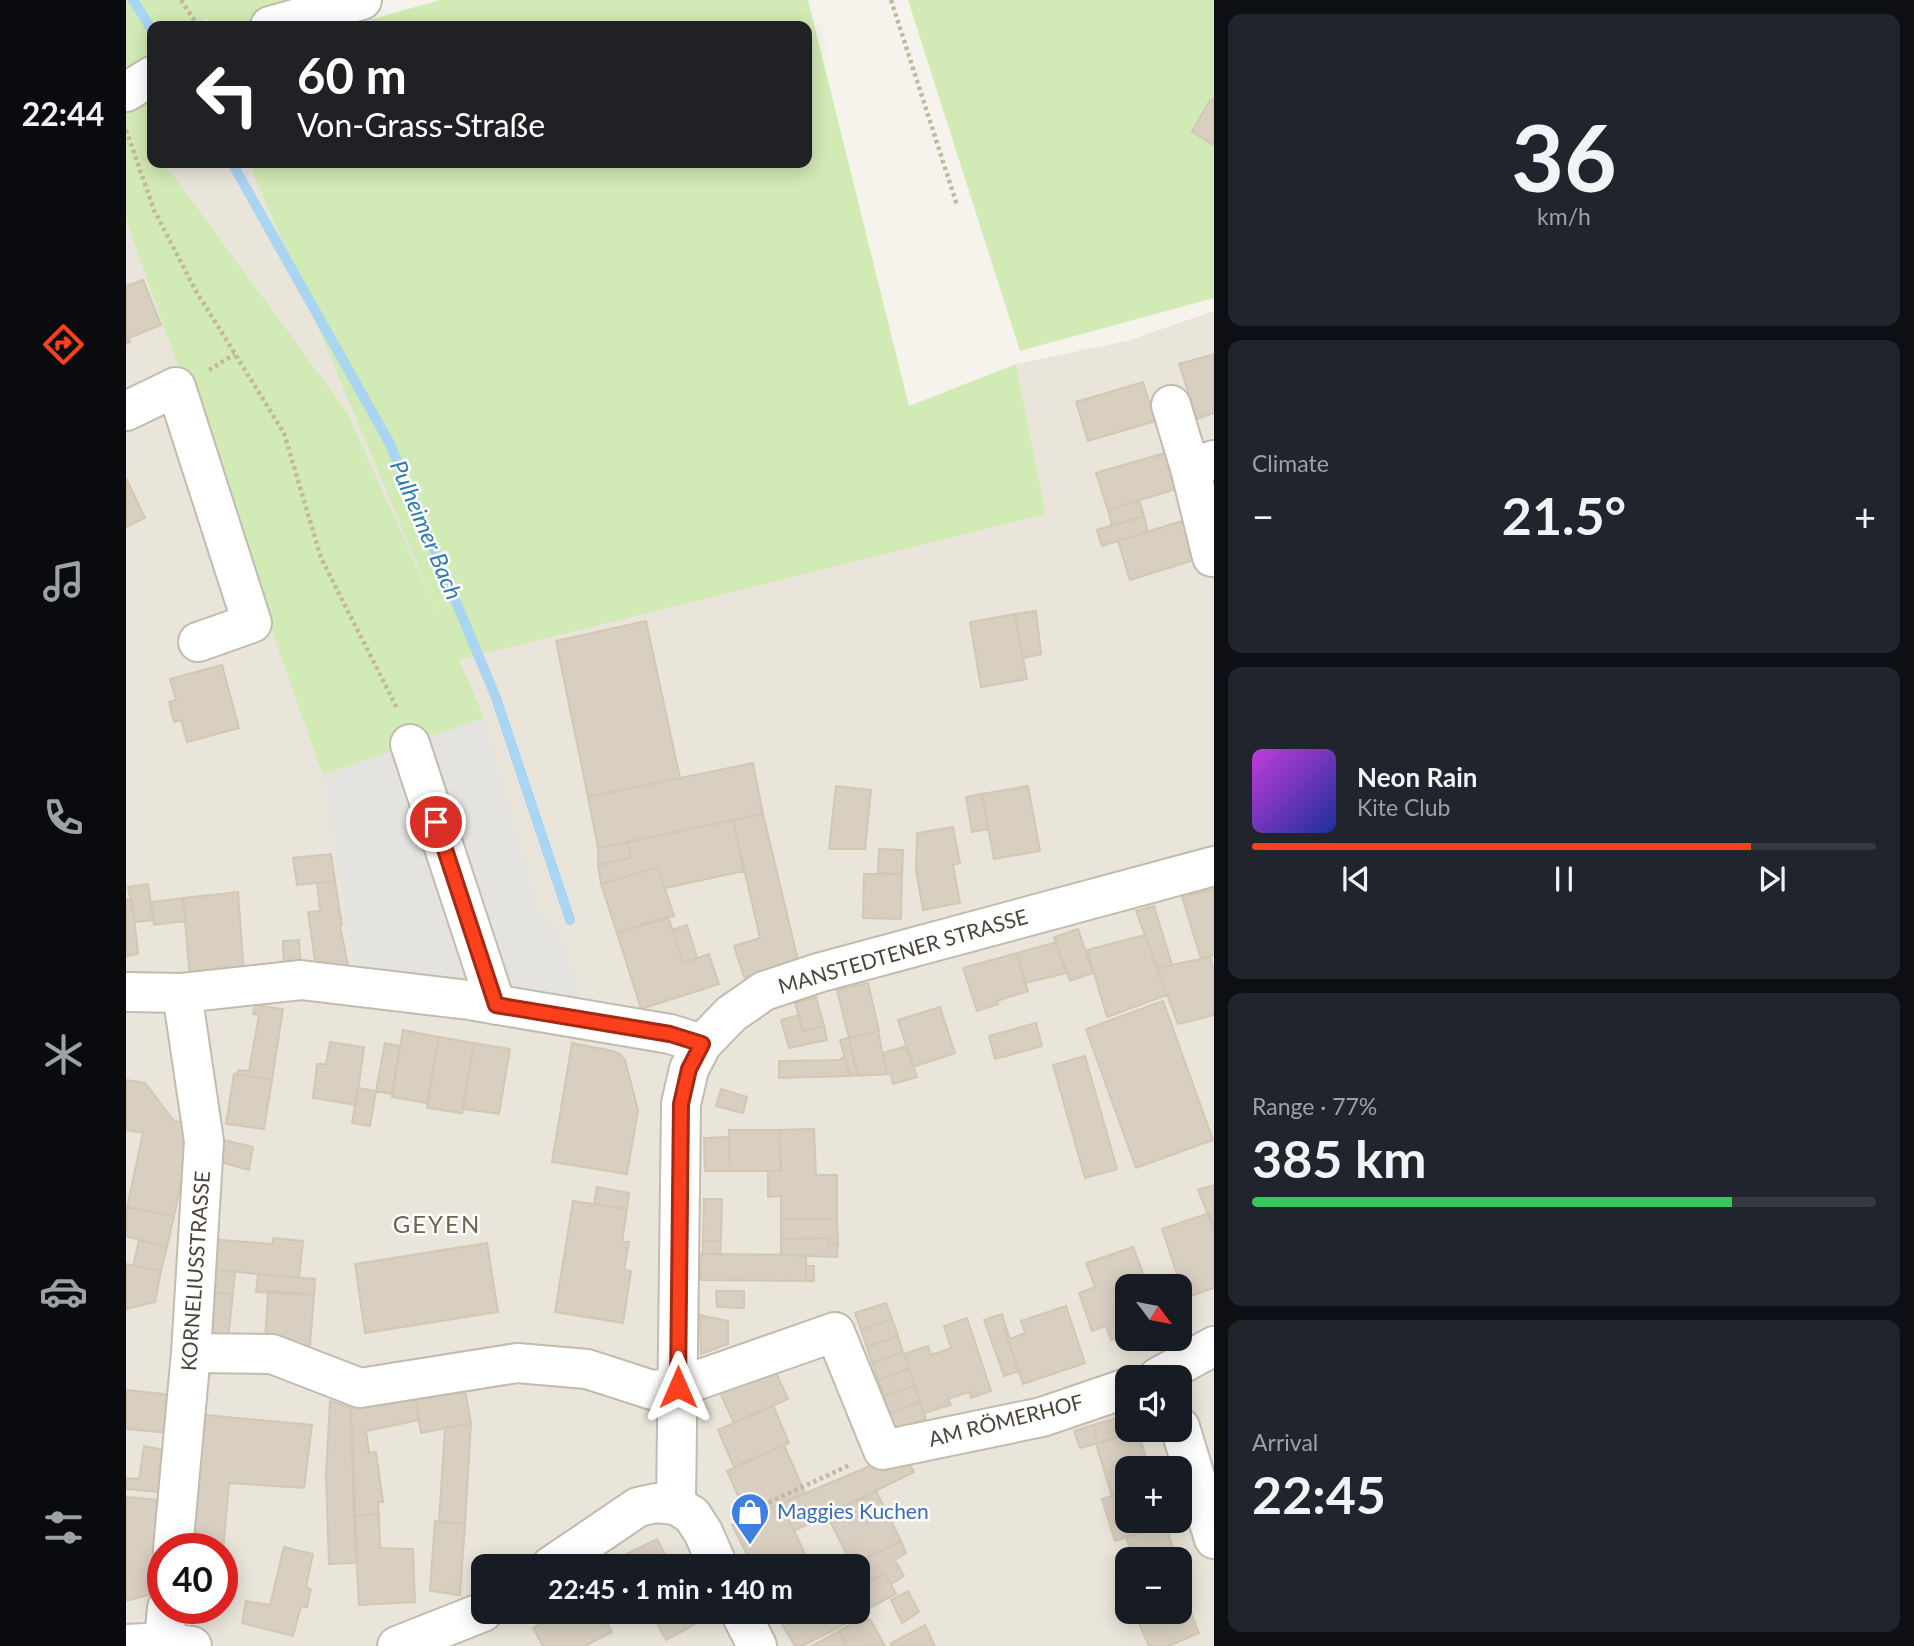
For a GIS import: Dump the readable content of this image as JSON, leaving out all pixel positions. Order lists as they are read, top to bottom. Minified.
{"streets":{"street":["MANSTEDTENER STRASSE","KORNELIUSSTRASSE","AM RÖMERHOF"]},"districts":["GEYEN"],"water":["Pulheimer Bach"],"places":{"shop":["Maggies Kuchen"]},"north":"bottom right","page":{"tabs":"22:44","tile":[["36","km/h"],"Climate",["Range · 77%","385 km"],["Arrival","22:45"]],"turn":["60 m","Von-Grass-Straße"],"heat":["−","21.5°","+"],"song":["Neon Rain","Kite Club"],"map_buttons":["+","−"],"limit":"40","trip":"22:45 · 1 min · 140 m"}}
